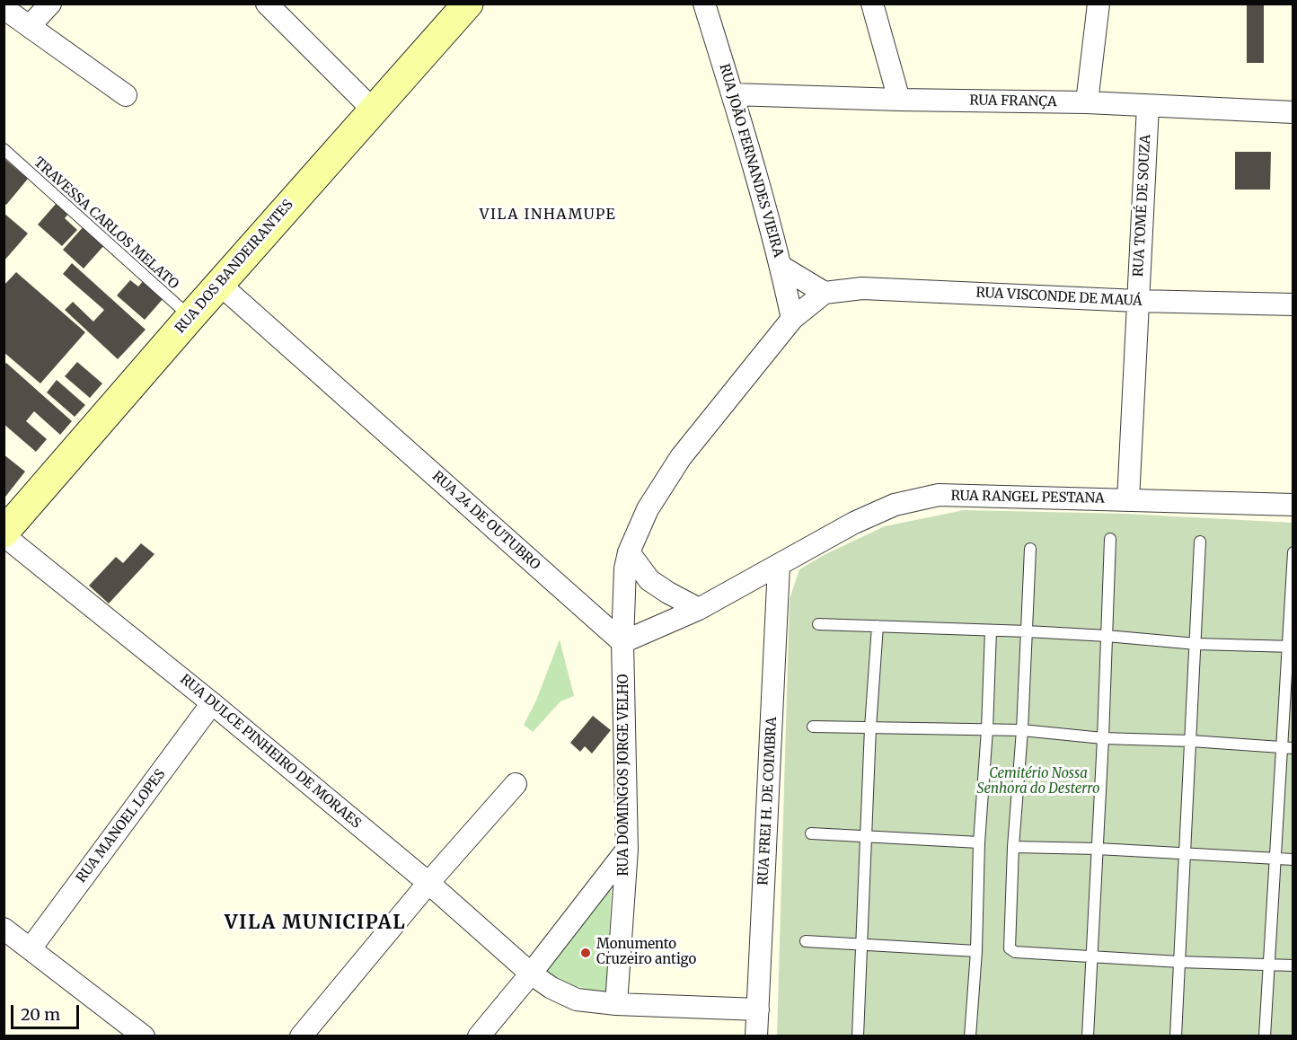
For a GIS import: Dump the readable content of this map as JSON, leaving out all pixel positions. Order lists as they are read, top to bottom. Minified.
{"streets":{"street":["RUA FRANÇA","RUA JOÃO FERNANDES VIEIRA","RUA TOMÉ DE SOUZA","RUA DOS BANDEIRANTES","RUA VISCONDE DE MAUÁ","RUA RANGEL PESTANA","RUA 24 DE OUTUBRO","RUA DULCE PINHEIRO DE MORAES","RUA DOMINGOS JORGE VELHO","RUA FREI H. DE COIMBRA","RUA MANOEL LOPES"],"lane":["TRAVESSA CARLOS MELATO"]},"crossings":[["RUA FRANÇA","RUA JOÃO FERNANDES VIEIRA"],["RUA FRANÇA","RUA TOMÉ DE SOUZA"],["RUA TOMÉ DE SOUZA","RUA VISCONDE DE MAUÁ"],["RUA TOMÉ DE SOUZA","RUA RANGEL PESTANA"],["TRAVESSA CARLOS MELATO","RUA DOS BANDEIRANTES"],["RUA DOS BANDEIRANTES","RUA 24 DE OUTUBRO"],["RUA DOS BANDEIRANTES","RUA DULCE PINHEIRO DE MORAES"],["RUA RANGEL PESTANA","RUA FREI H. DE COIMBRA"],["RUA 24 DE OUTUBRO","RUA DOMINGOS JORGE VELHO"],["RUA DULCE PINHEIRO DE MORAES","RUA DOMINGOS JORGE VELHO"],["RUA DULCE PINHEIRO DE MORAES","RUA FREI H. DE COIMBRA"],["RUA DULCE PINHEIRO DE MORAES","RUA MANOEL LOPES"]],"districts":["VILA INHAMUPE","VILA MUNICIPAL"],"parks":["Cemitério Nossa Senhora do Desterro"],"places":["Monumento Cruzeiro antigo"],"scale_bar":"20 m"}
